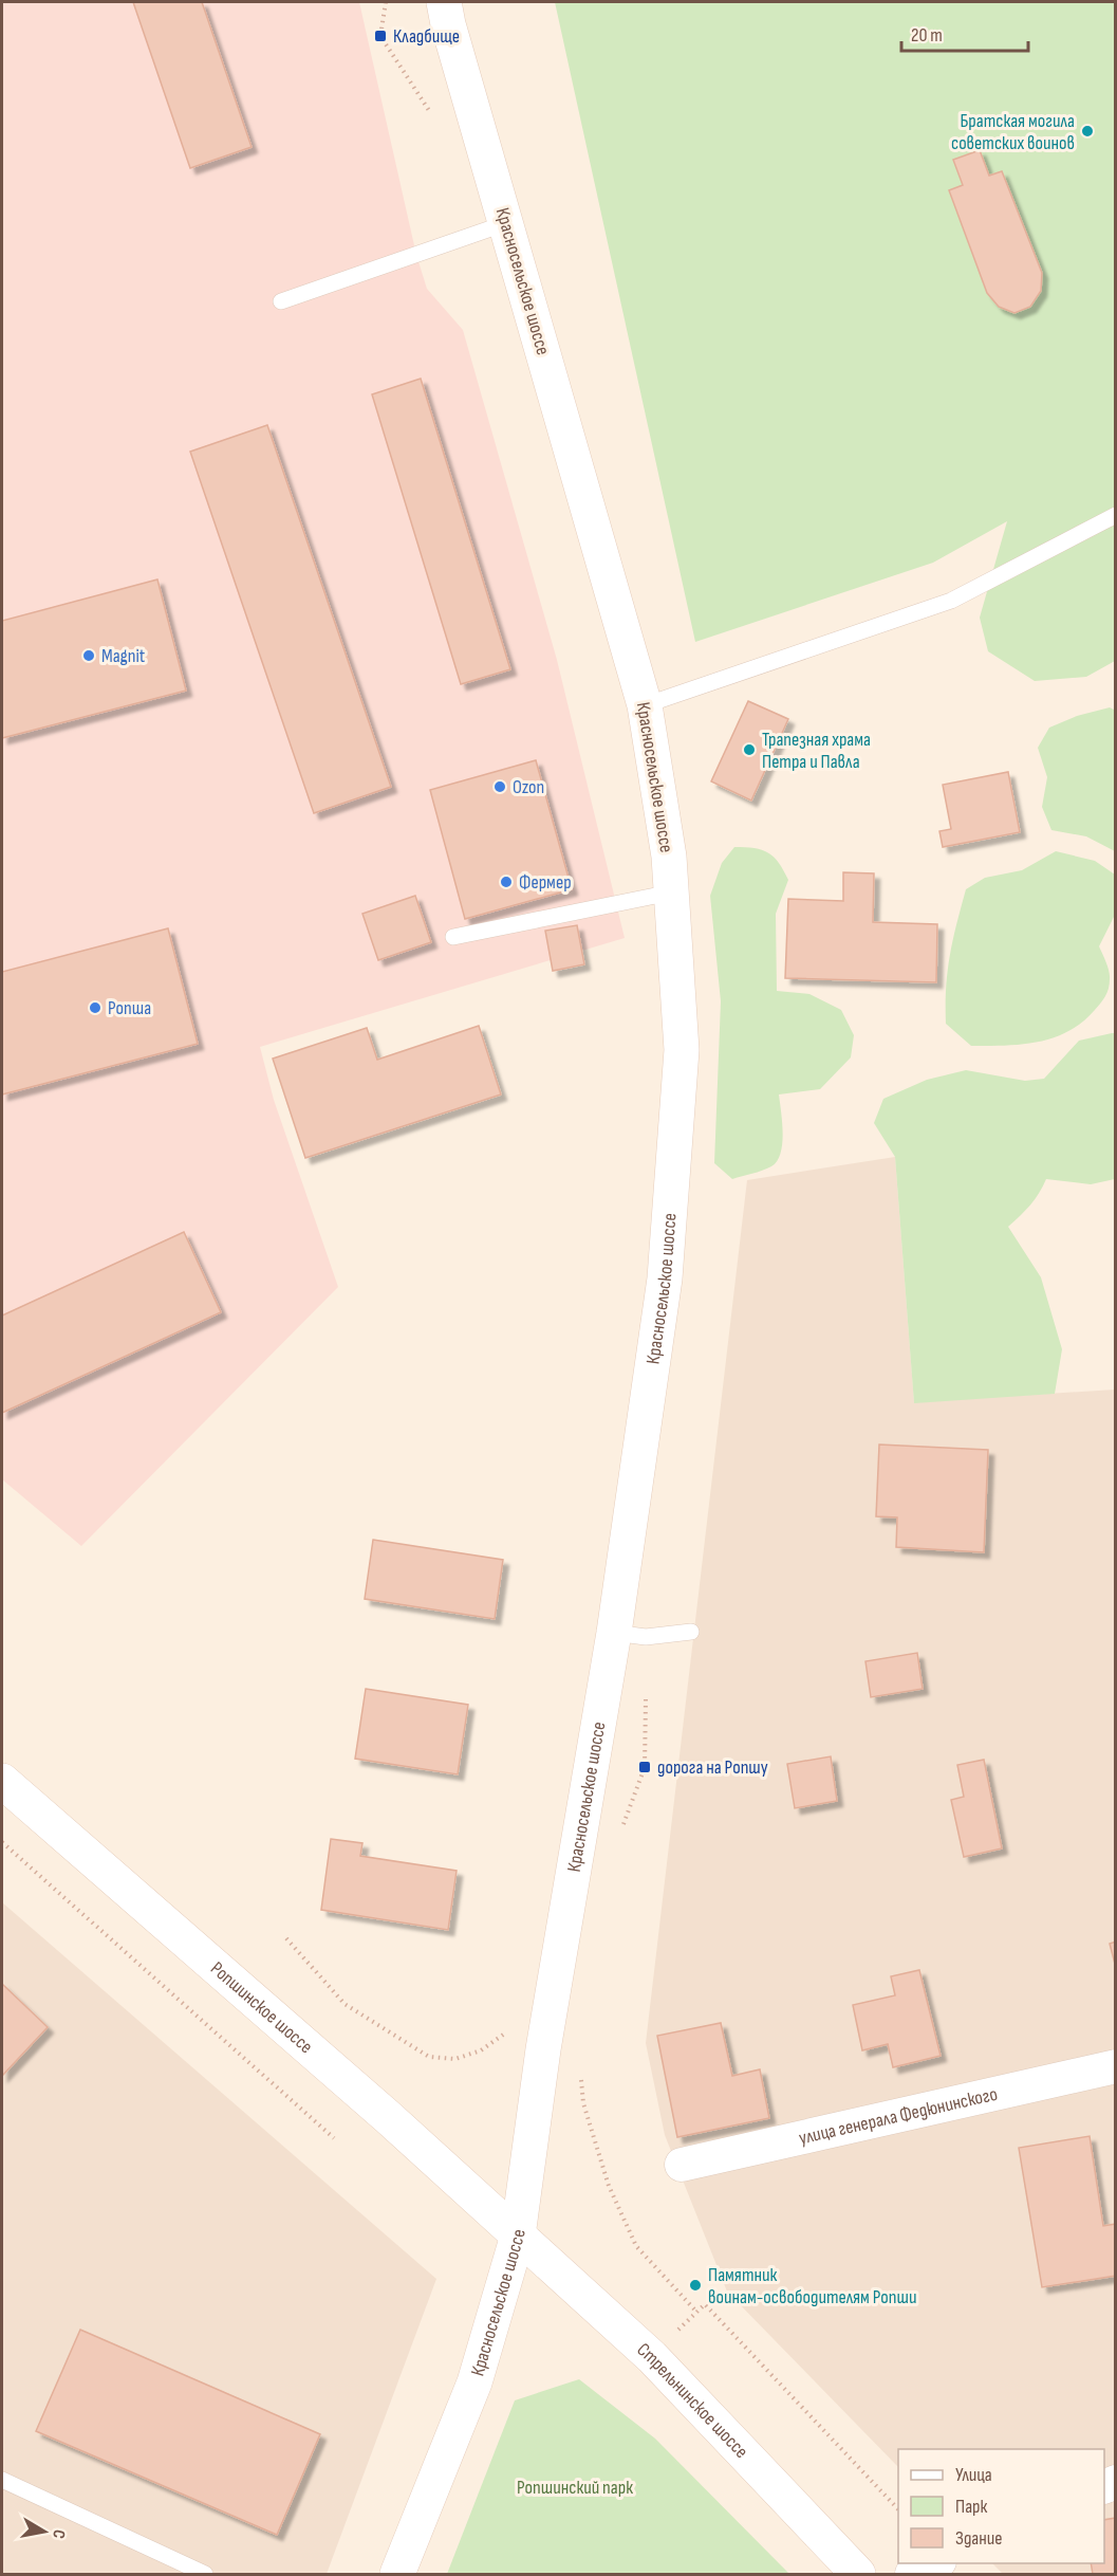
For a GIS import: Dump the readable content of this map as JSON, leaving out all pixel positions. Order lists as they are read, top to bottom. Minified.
{"streets":{"main road":["Красносельское шоссе","Ропшинское шоссе","Стрельнинское шоссе"],"street":["улица генерала Федюнинского"]},"crossings":[["Красносельское шоссе","Ропшинское шоссе"],["Красносельское шоссе","Стрельнинское шоссе"],["Ропшинское шоссе","Стрельнинское шоссе"]],"parks":["Ропшинский парк"],"places":{"transit":["Кладбище","дорога на Ропшу"],"other":["Братская могила советских воинов","Magnit","Трапезная храма Петра и Павла","Ozon","Фермер","Ропша","Памятник воинам-освободителям Ропши"]},"legend":["Улица","Парк","Здание"],"scale_bar":"20 m","north":"right"}
